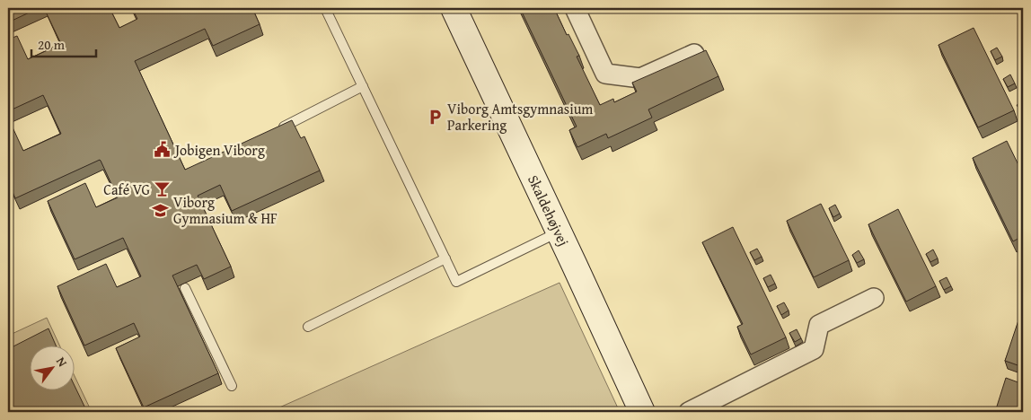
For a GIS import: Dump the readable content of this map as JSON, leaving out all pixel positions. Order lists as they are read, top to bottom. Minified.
{"streets":{"street":["Skaldehøjvej"]},"places":{"parking":["Viborg Amtsgymnasium Parkering"],"public building":["Jobigen Viborg"],"bar":["Café VG"],"school or university":["Viborg Gymnasium & HF"]},"scale_bar":"20 m","north":"top right"}
